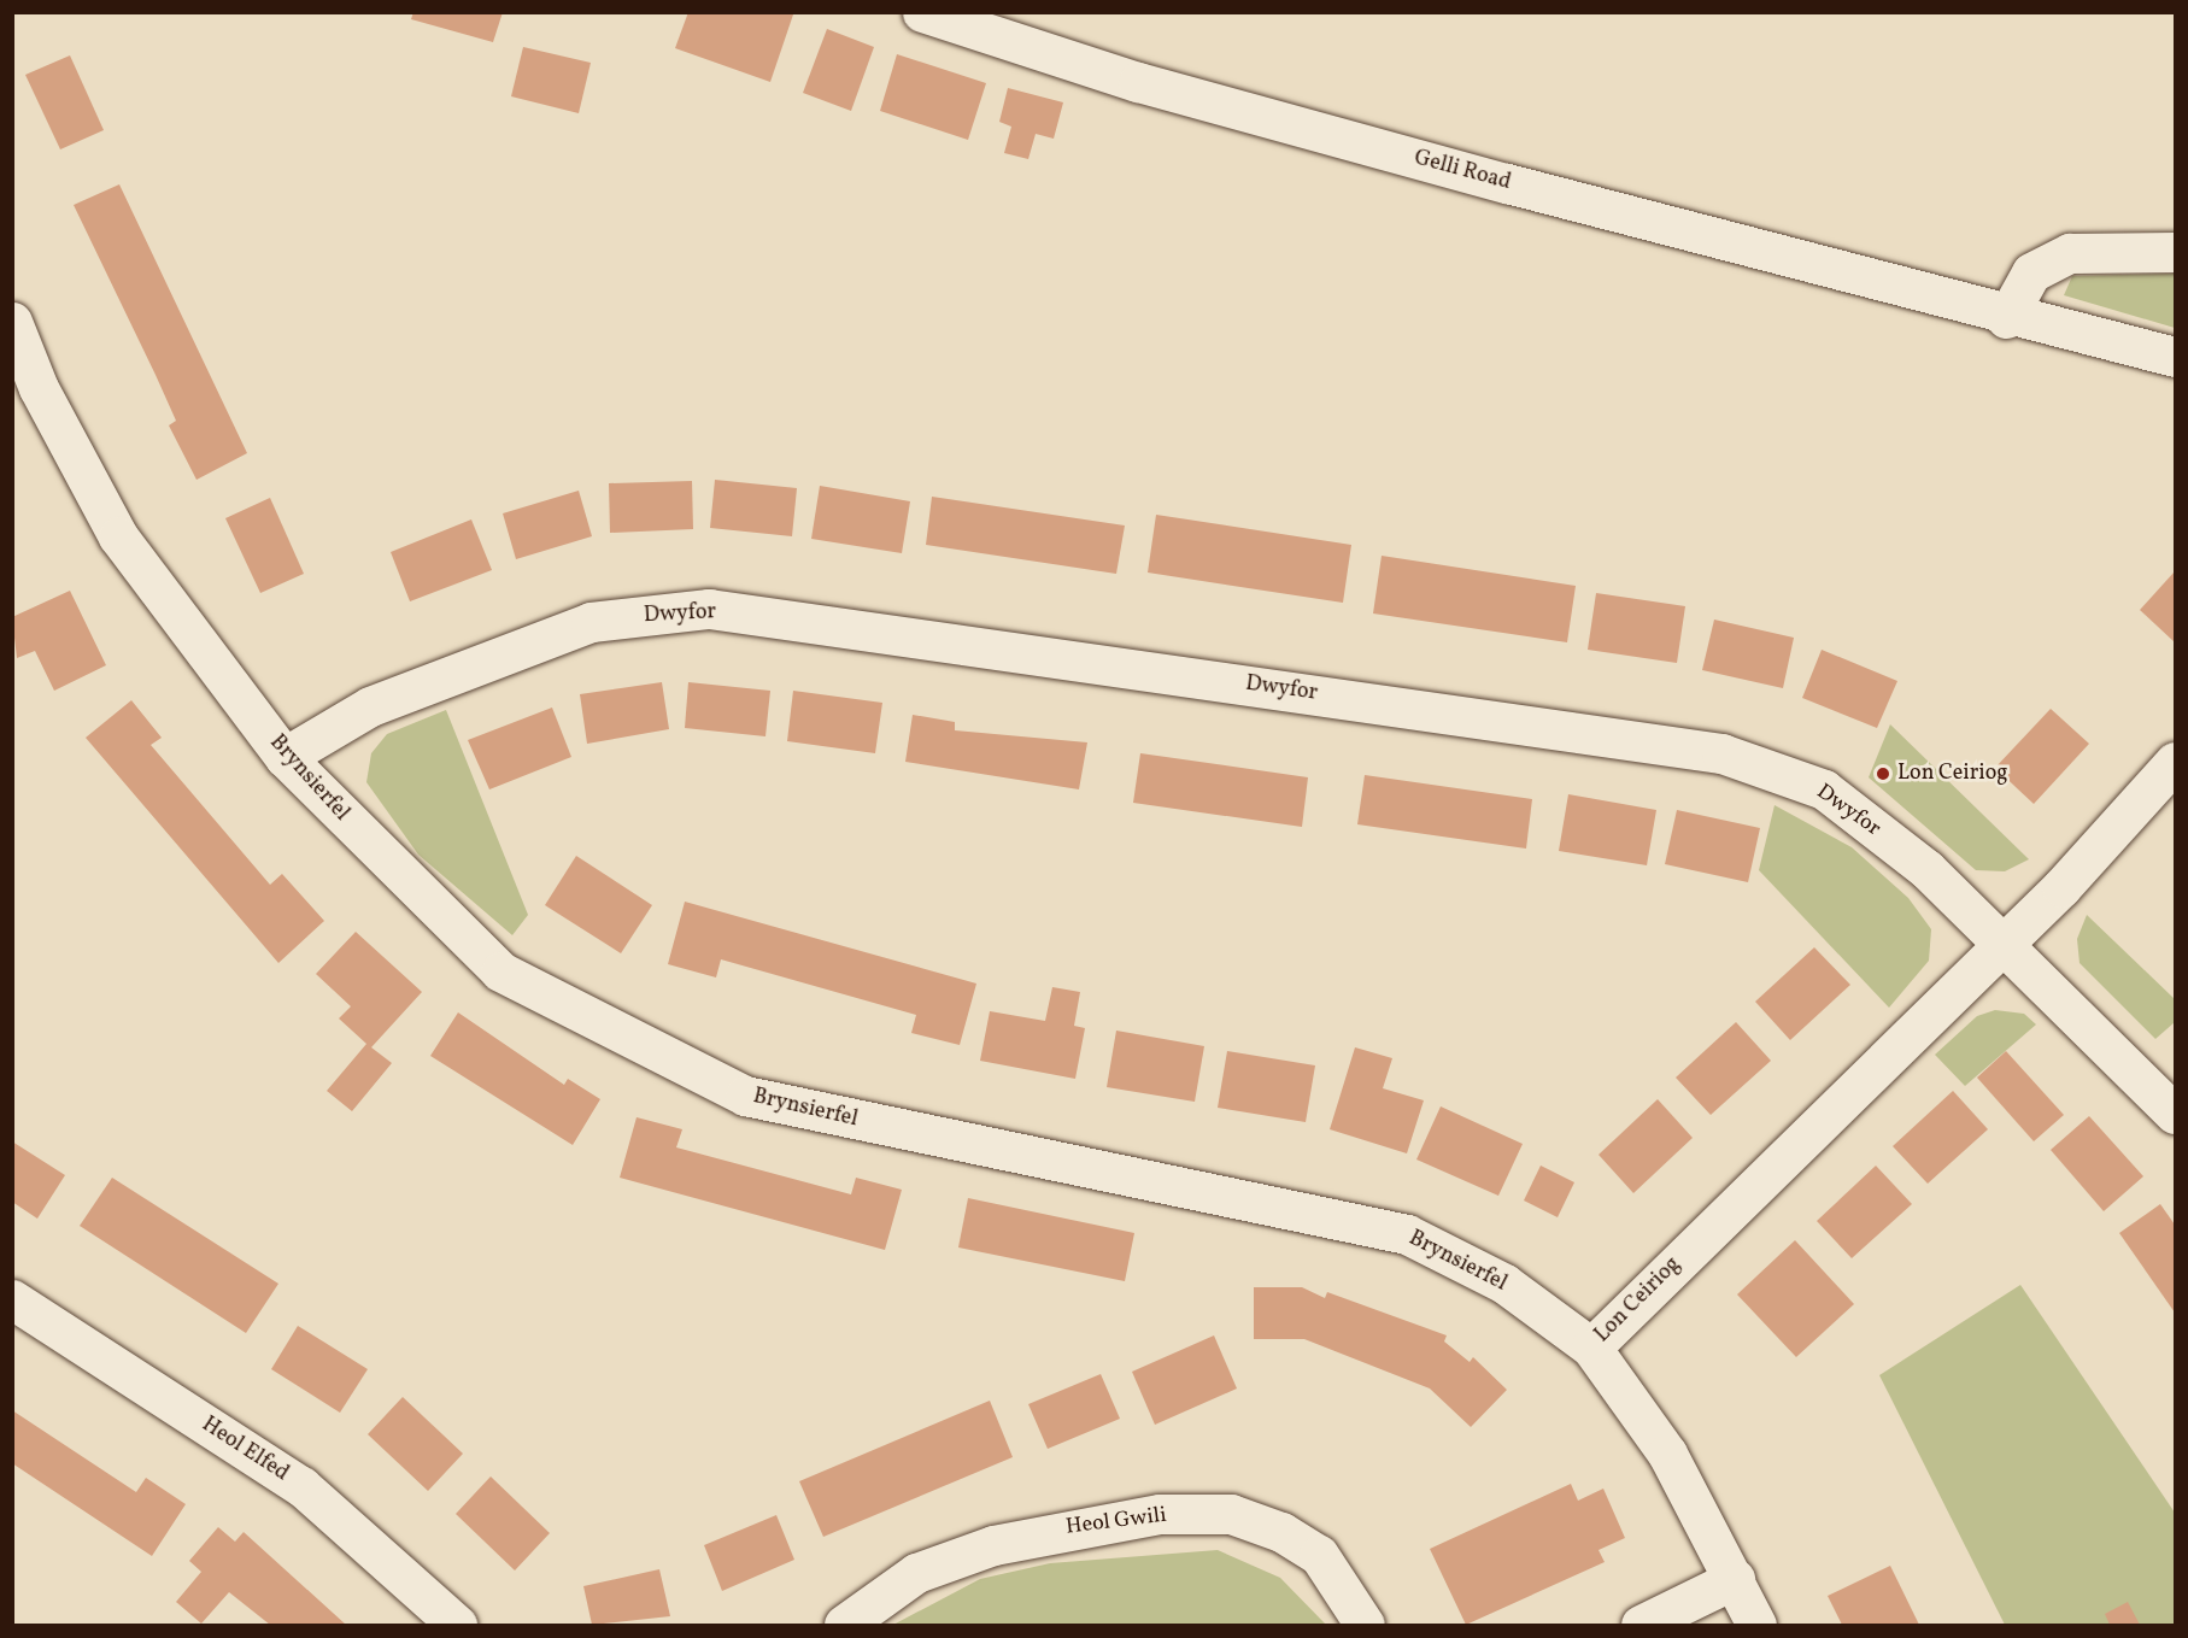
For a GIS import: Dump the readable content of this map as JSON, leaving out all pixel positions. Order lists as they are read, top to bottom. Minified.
{"streets":{"street":["Gelli Road","Dwyfor","Brynsierfel","Lon Ceiriog","Heol Elfed","Heol Gwili"]},"crossings":[["Dwyfor","Brynsierfel"],["Dwyfor","Lon Ceiriog"],["Brynsierfel","Lon Ceiriog"]],"places":["Lon Ceiriog"]}
